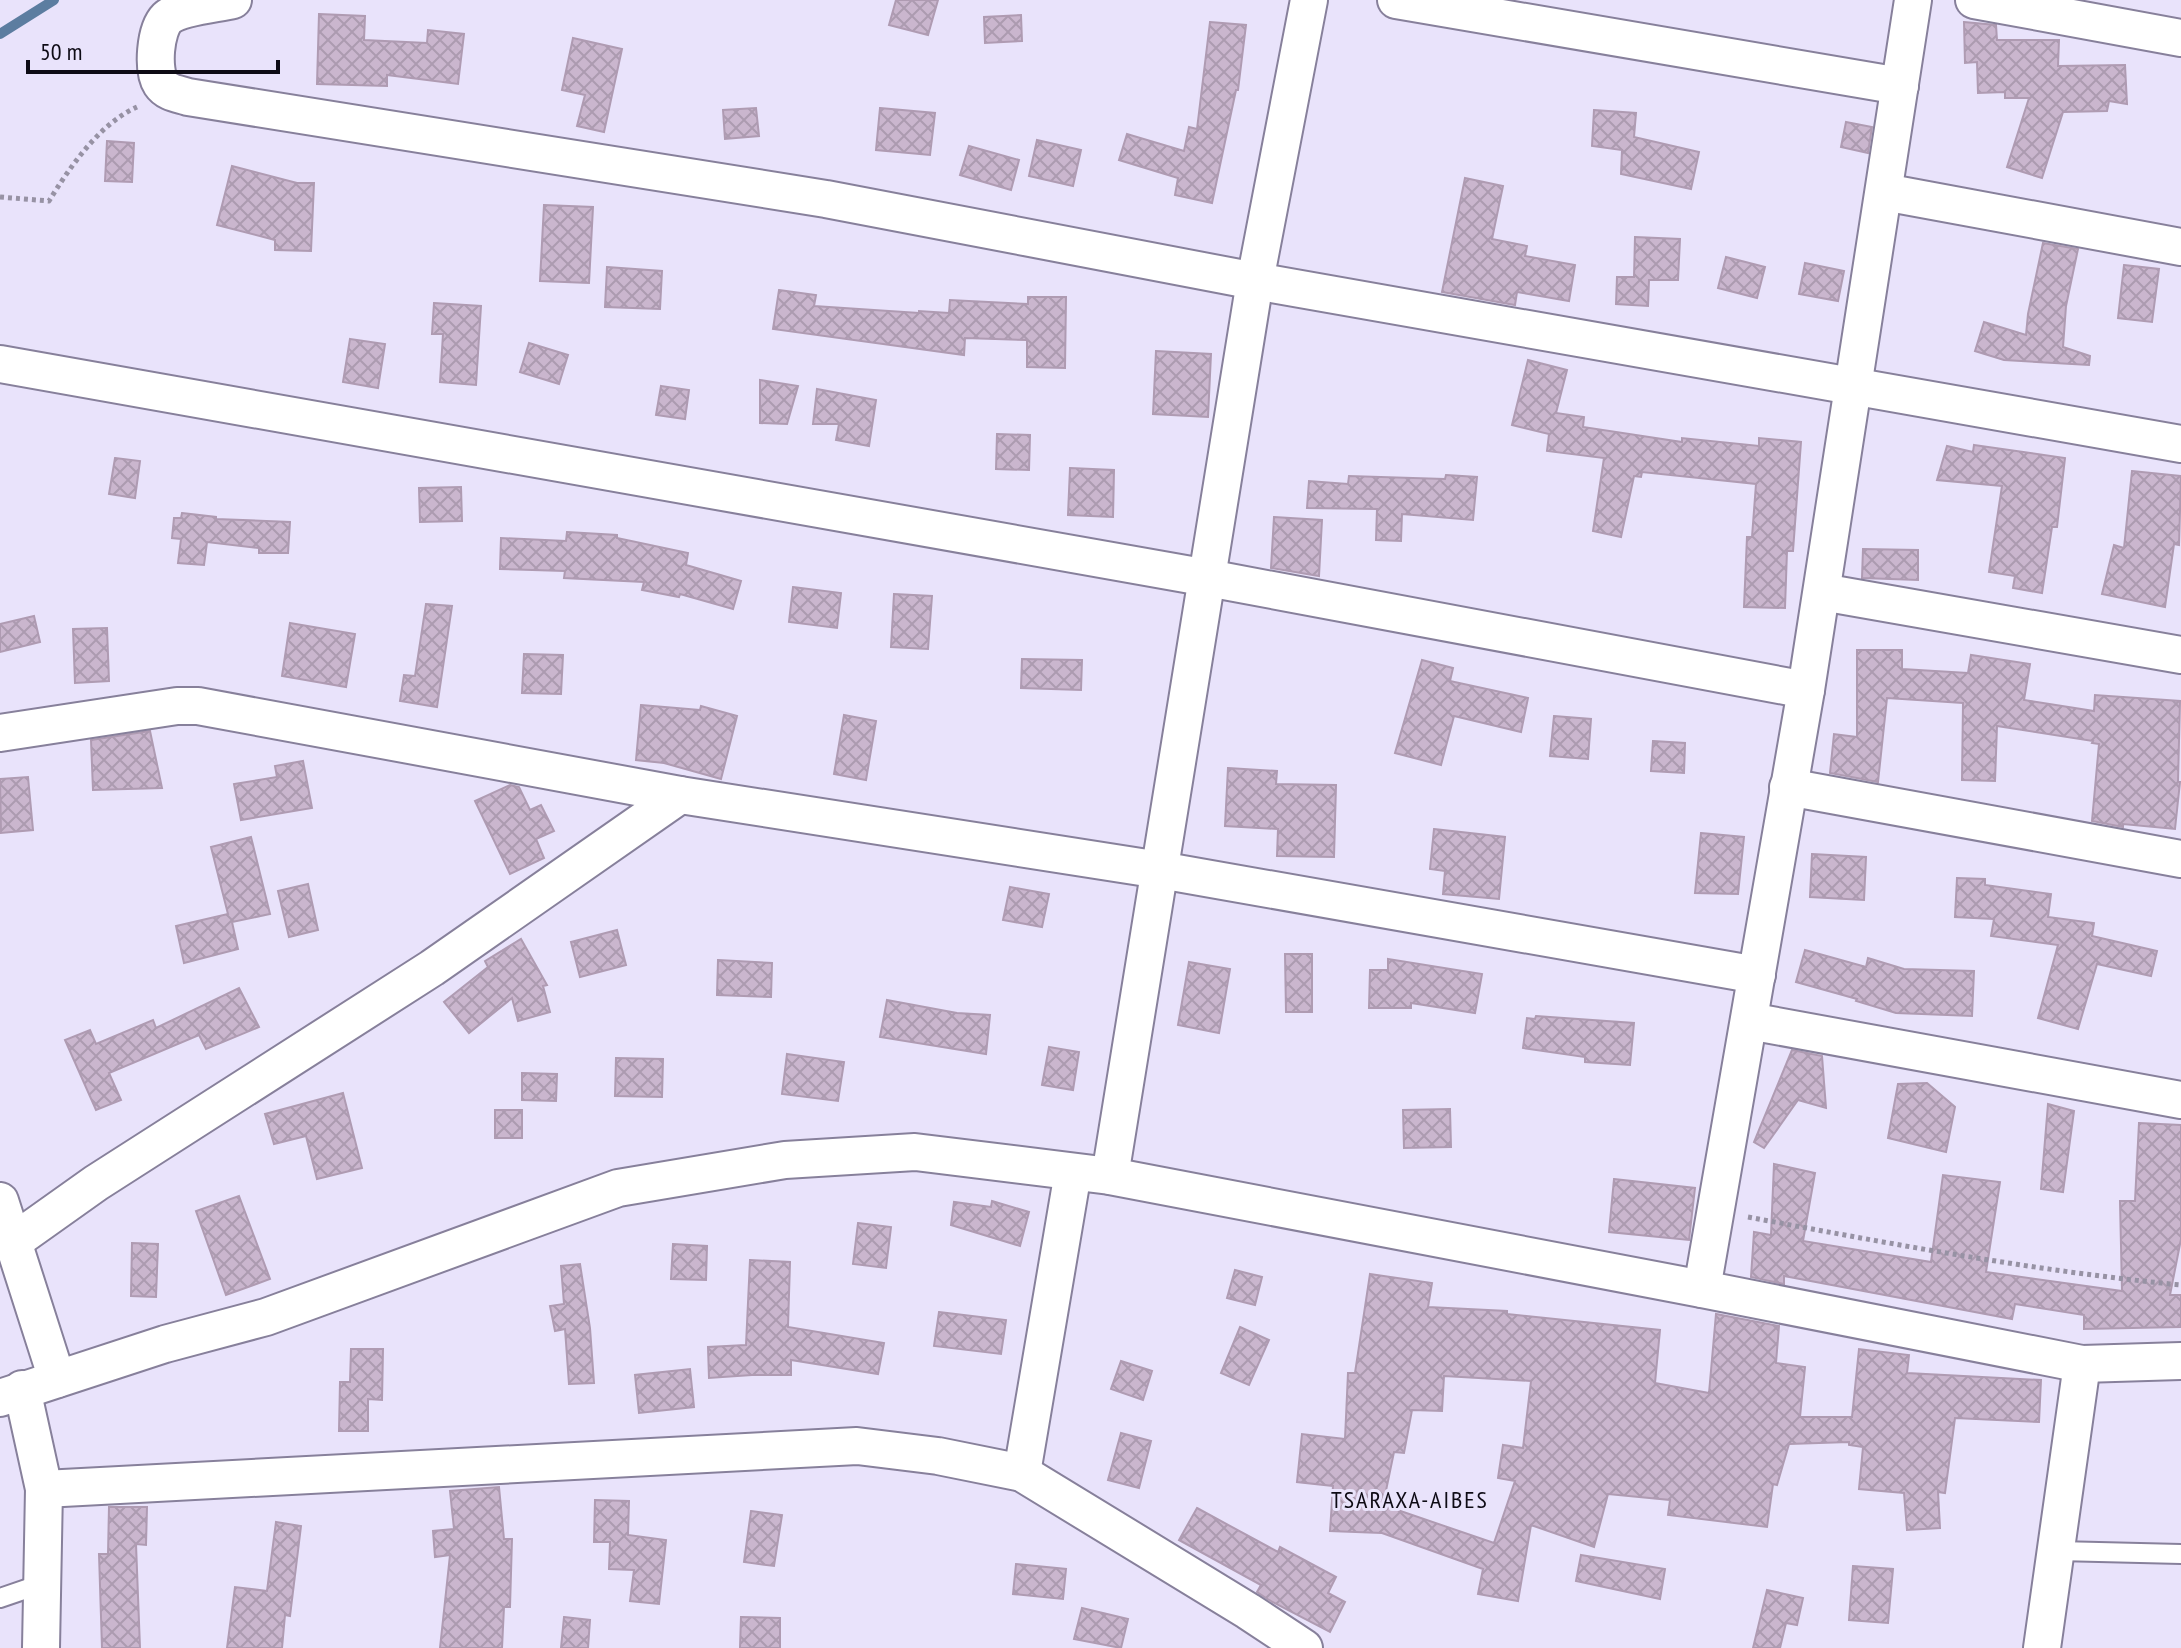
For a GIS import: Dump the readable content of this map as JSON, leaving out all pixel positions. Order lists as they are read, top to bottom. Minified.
{"districts":["TSARAXA-AIBES"],"scale_bar":"50 m"}
